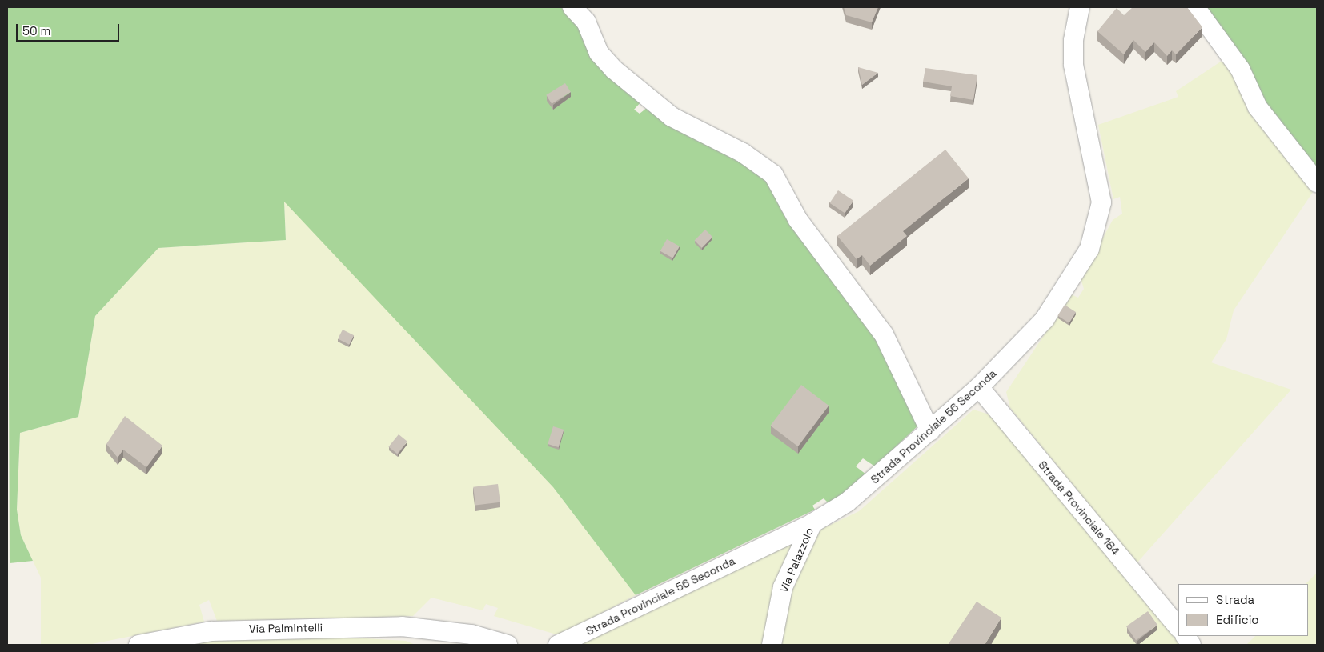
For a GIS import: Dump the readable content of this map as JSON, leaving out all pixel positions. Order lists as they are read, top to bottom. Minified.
{"streets":{"street":["Strada Provinciale 56 Seconda","Strada Provinciale 184","Via Palazzolo","Via Palmintelli"]},"crossings":[["Strada Provinciale 56 Seconda","Strada Provinciale 184"],["Strada Provinciale 56 Seconda","Via Palazzolo"]],"legend":["Strada","Edificio"],"scale_bar":"50 m"}
